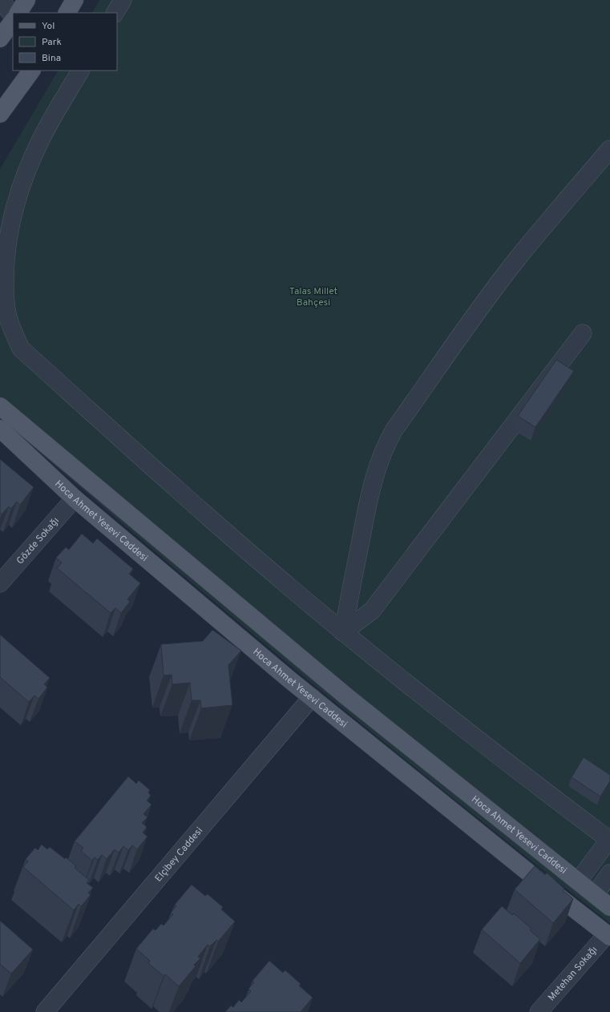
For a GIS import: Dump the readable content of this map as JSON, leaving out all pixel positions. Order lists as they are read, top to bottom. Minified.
{"streets":{"main road":["Hoca Ahmet Yesevi Caddesi"],"street":["Gözde Sokağı","Elçibey Caddesi","Metehan Sokağı"]},"crossings":[["Hoca Ahmet Yesevi Caddesi","Gözde Sokağı"],["Hoca Ahmet Yesevi Caddesi","Elçibey Caddesi"],["Hoca Ahmet Yesevi Caddesi","Metehan Sokağı"]],"parks":["Talas Millet Bahçesi"],"legend":["Yol","Park","Bina"]}
